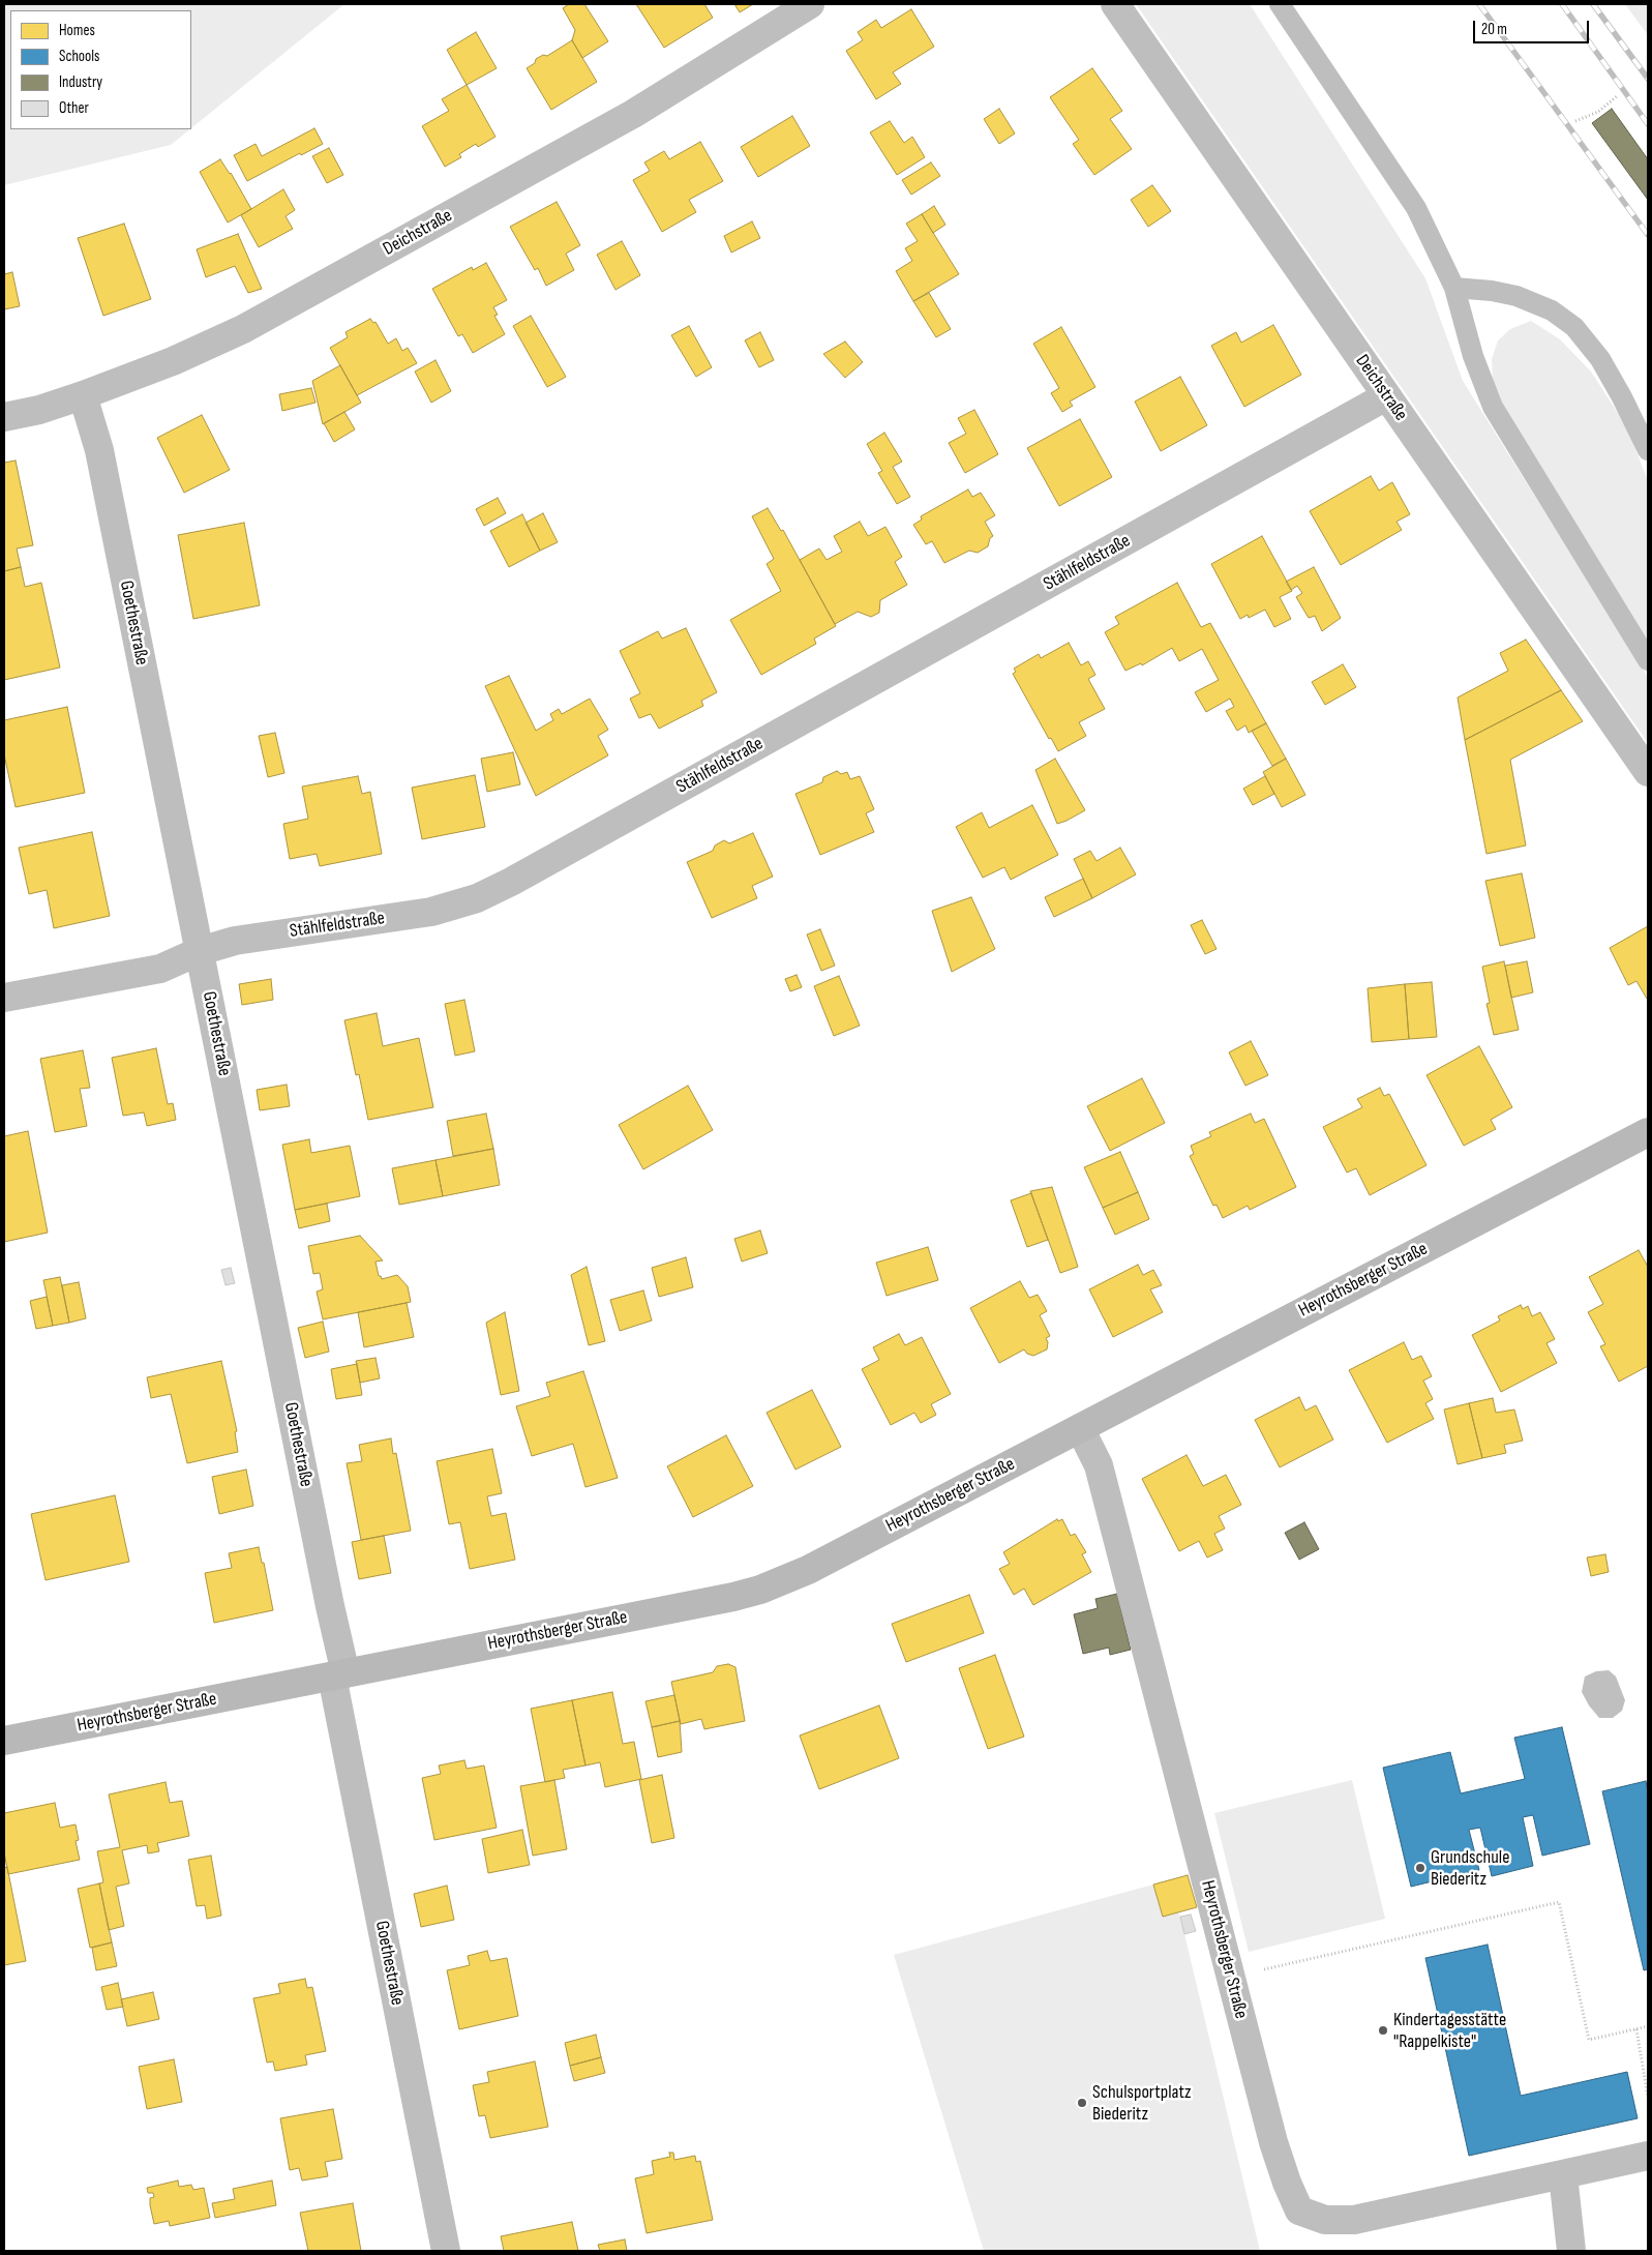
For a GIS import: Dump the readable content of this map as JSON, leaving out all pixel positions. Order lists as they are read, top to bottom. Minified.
{"streets":{"street":["Deichstraße","Stählfeldstraße","Goethestraße","Heyrothsberger Straße"]},"crossings":[["Deichstraße","Stählfeldstraße"],["Deichstraße","Goethestraße"],["Stählfeldstraße","Goethestraße"],["Goethestraße","Heyrothsberger Straße"]],"places":["Grundschule Biederitz","Kindertagesstätte \"Rappelkiste\"","Schulsportplatz Biederitz"],"legend":["Homes","Schools","Industry","Other"],"scale_bar":"20 m"}
